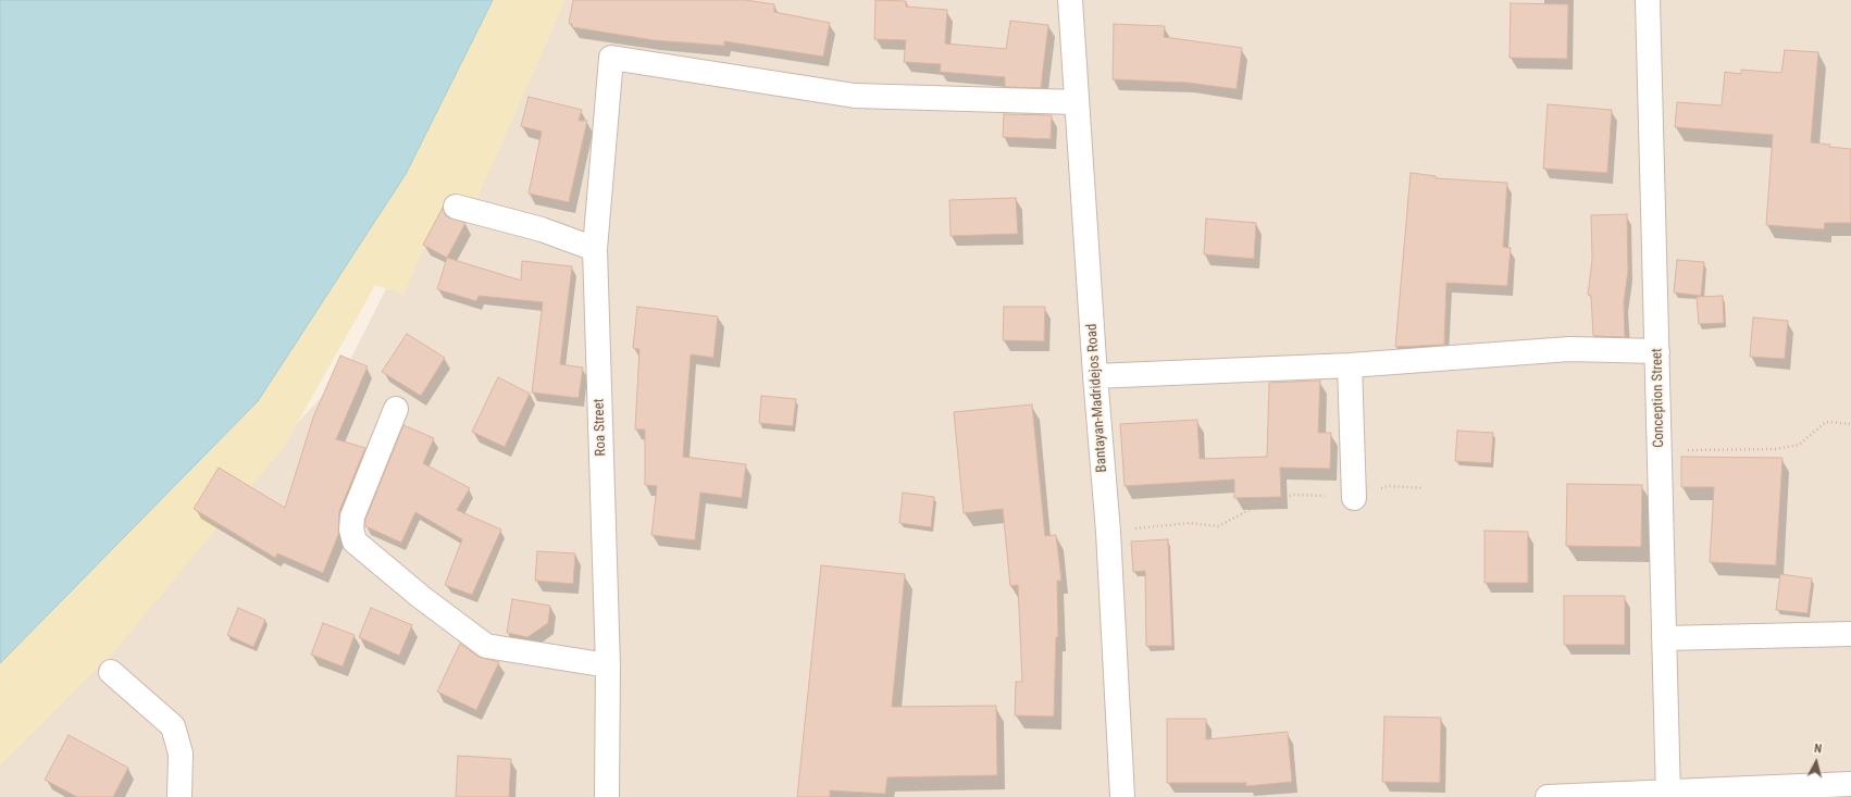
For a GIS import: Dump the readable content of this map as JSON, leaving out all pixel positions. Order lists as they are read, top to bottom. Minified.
{"streets":{"street":["Bantayan-Madridejos Road","Conception Street","Roa Street"]},"crossings":[["Bantayan-Madridejos Road","Roa Street"]],"north":"top"}
